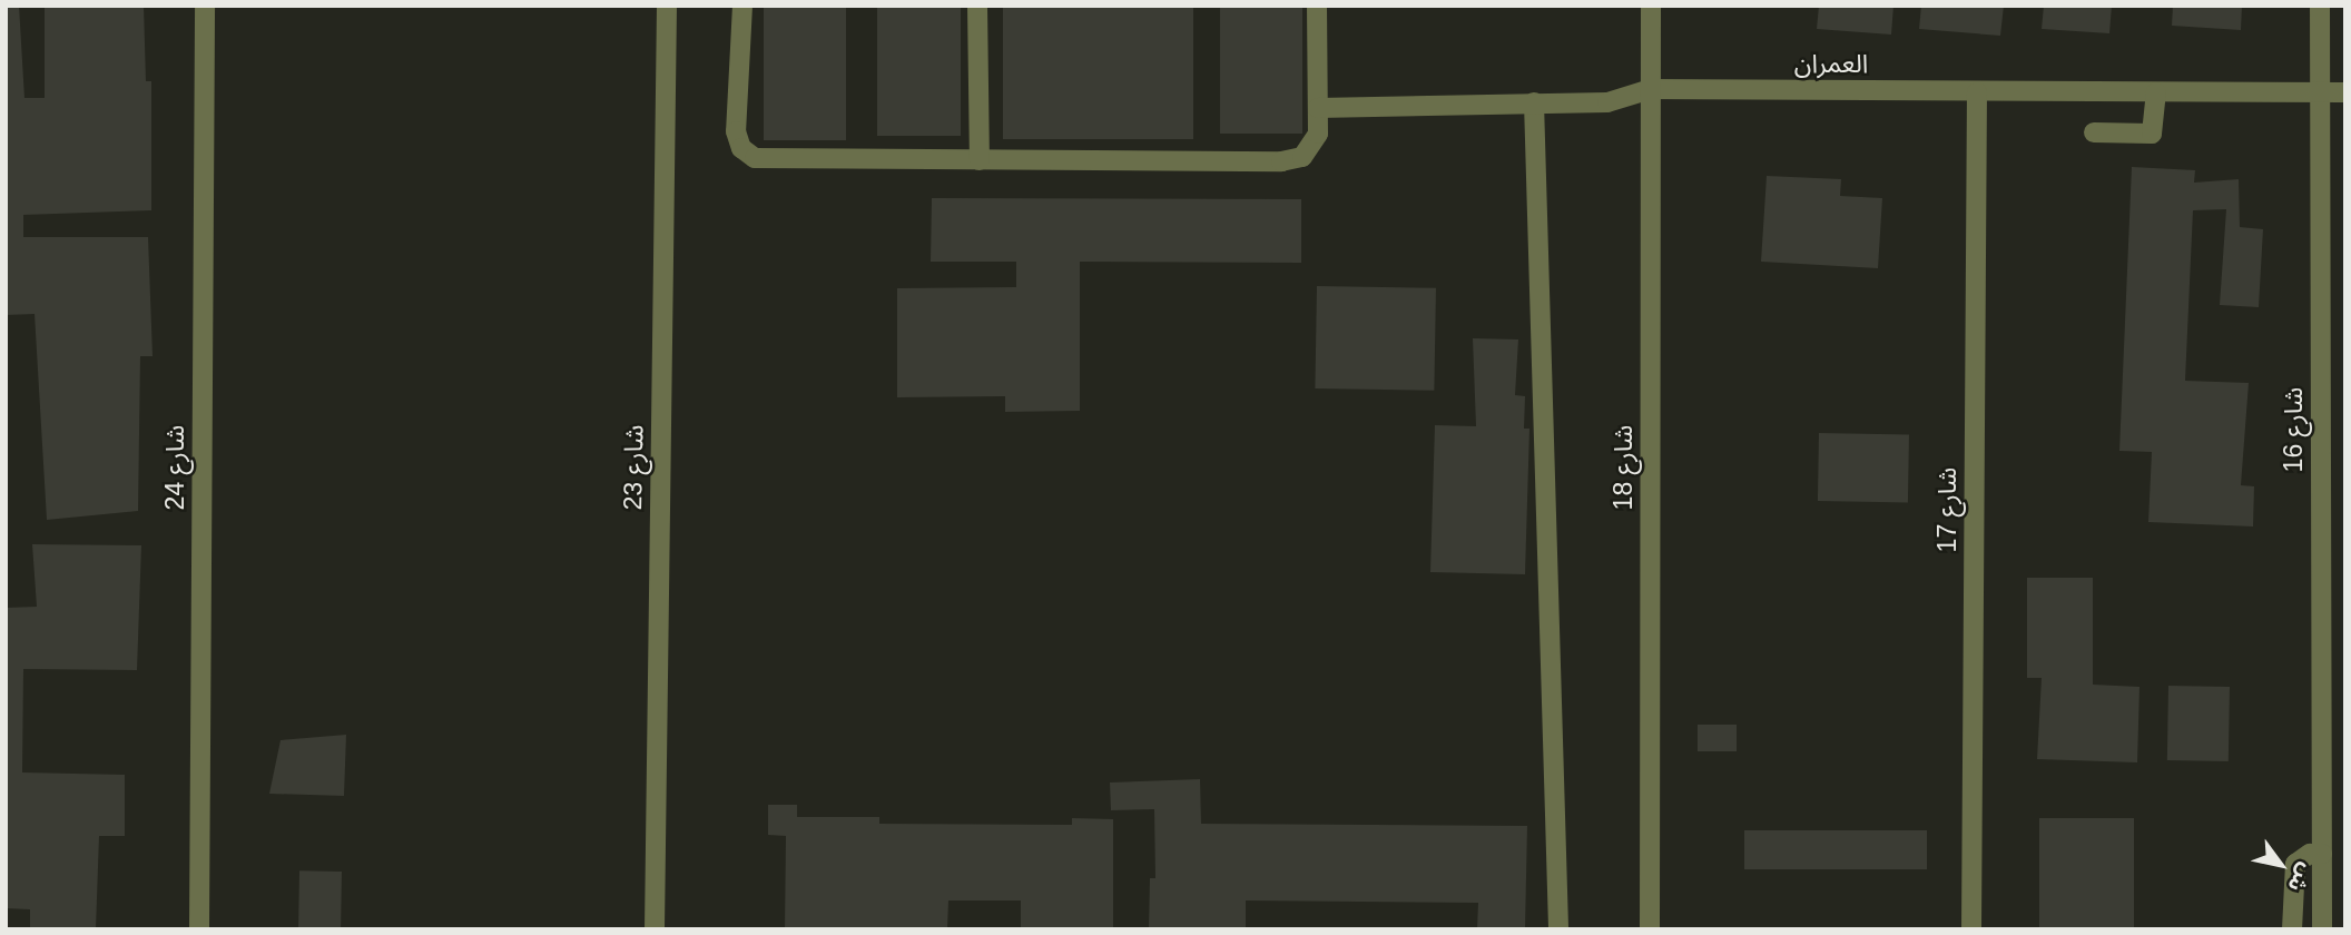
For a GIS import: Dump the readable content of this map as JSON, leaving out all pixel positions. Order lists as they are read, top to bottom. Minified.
{"streets":{"street":["العمران","شارع 16","شارع 24","شارع 23","شارع 18","شارع 17"]},"crossings":[["العمران","شارع 16"],["العمران","شارع 18"],["العمران","شارع 17"]],"north":"bottom right"}
